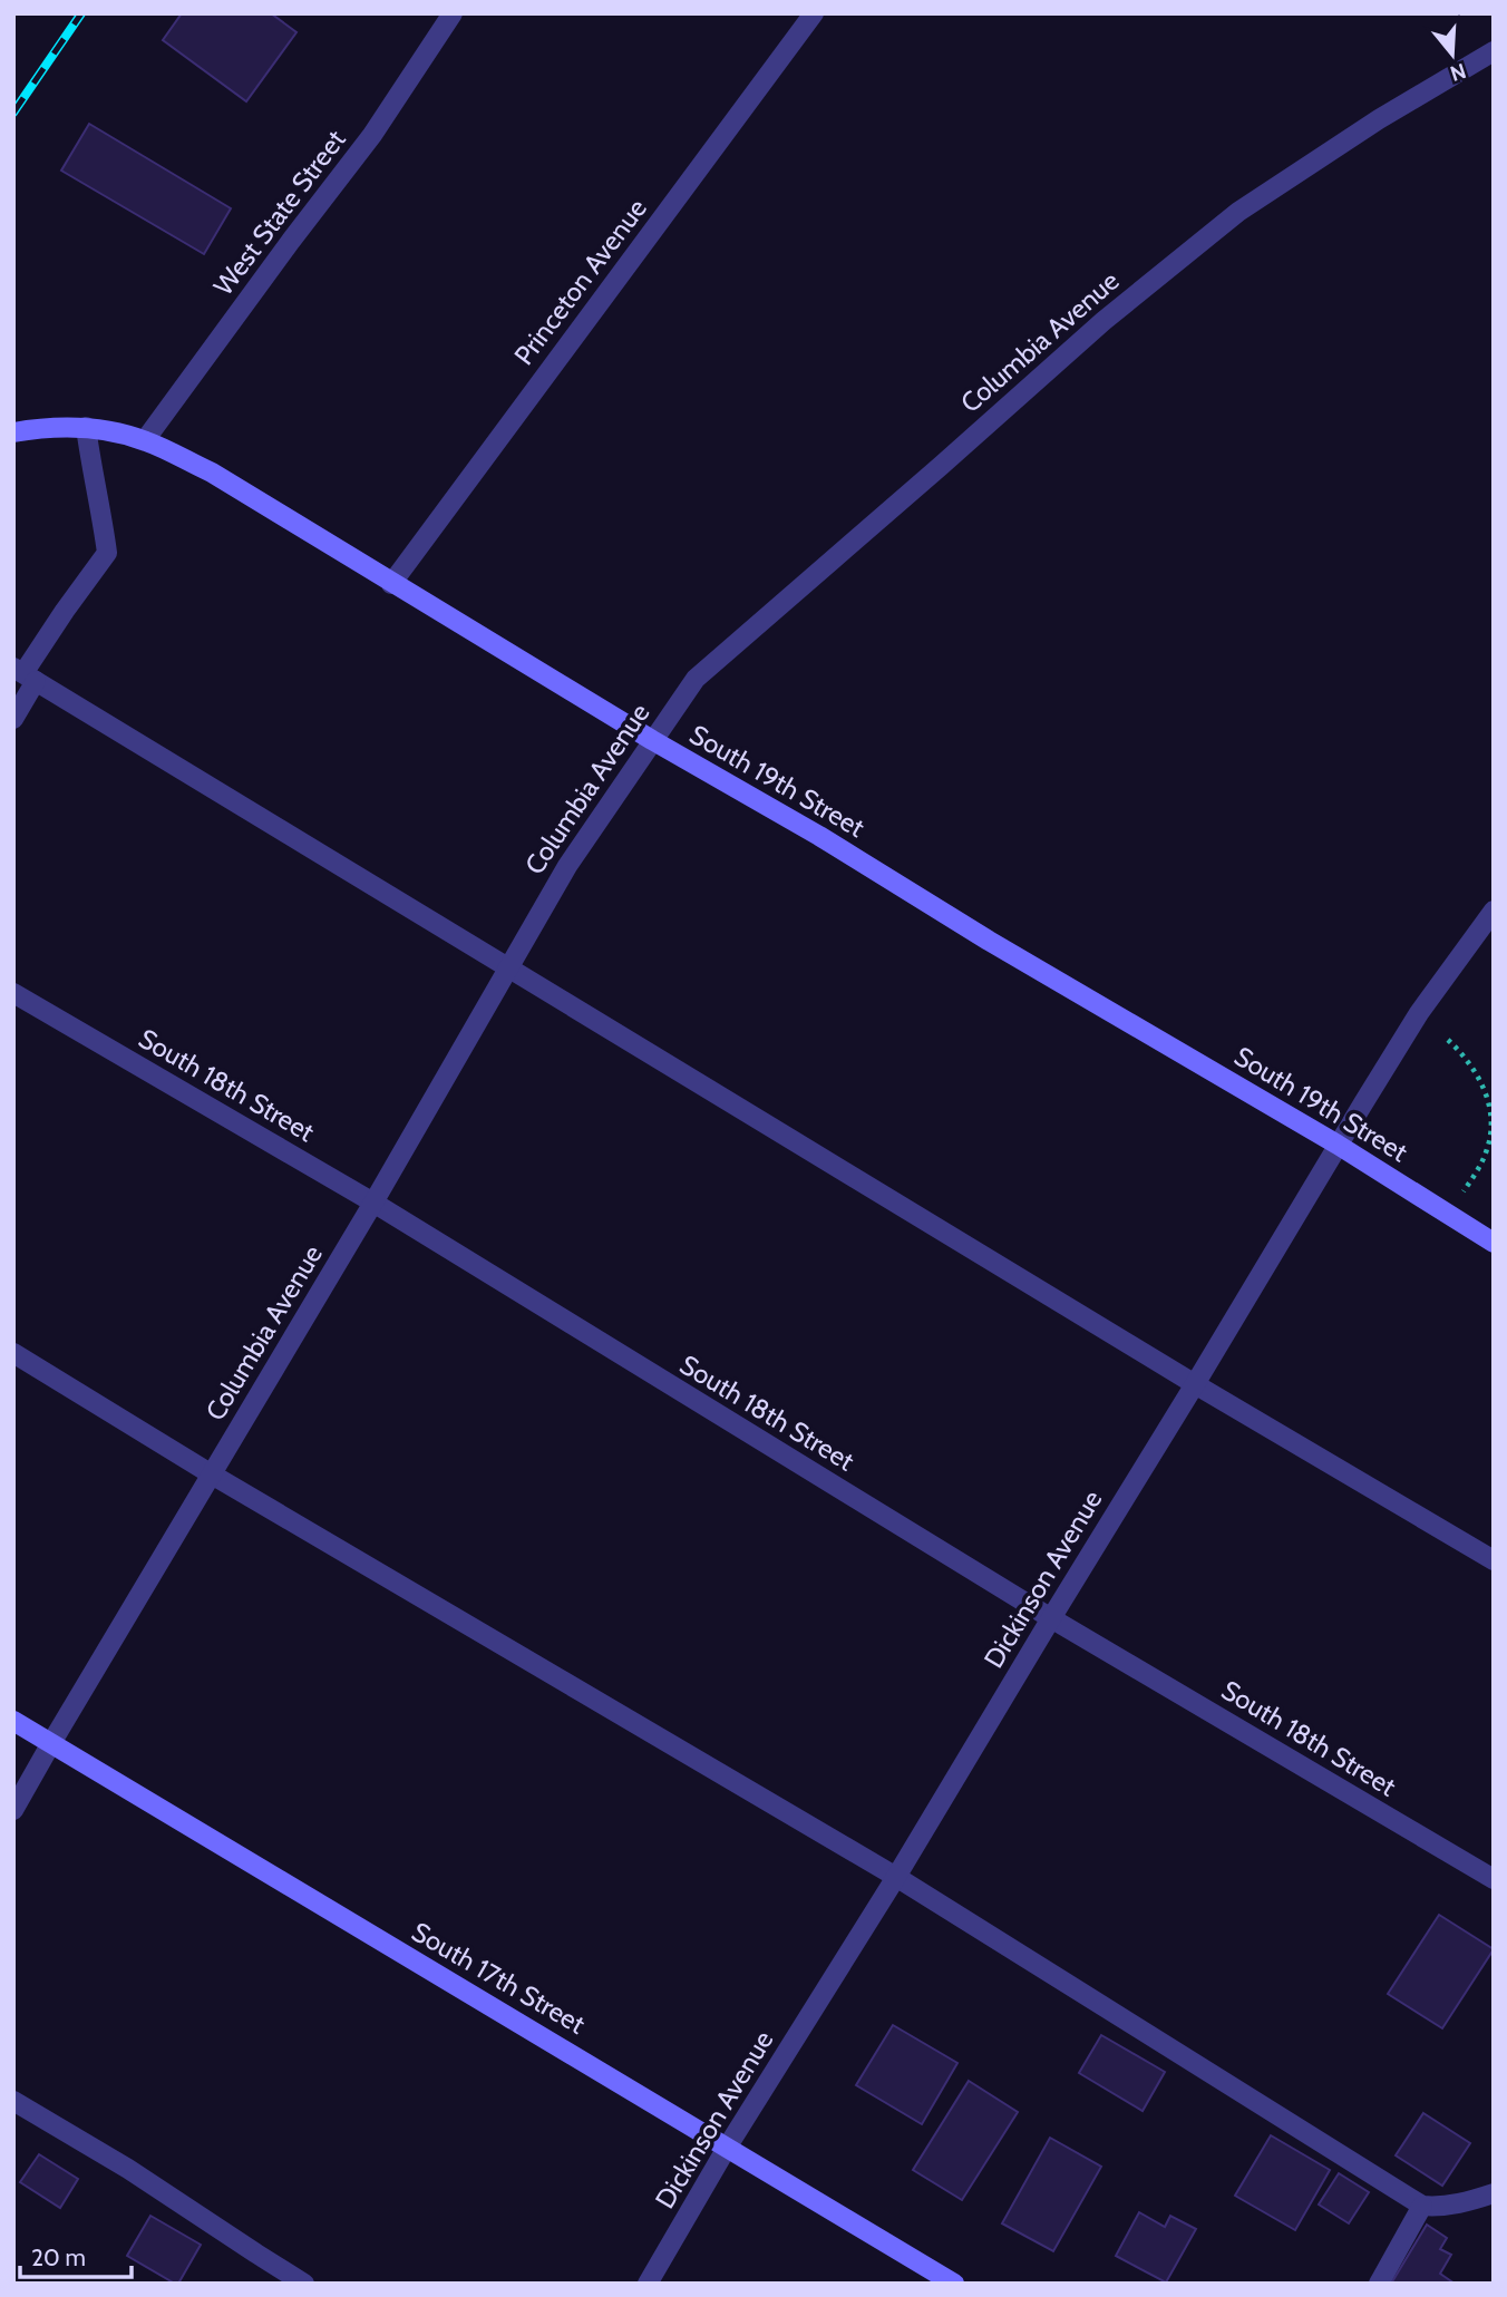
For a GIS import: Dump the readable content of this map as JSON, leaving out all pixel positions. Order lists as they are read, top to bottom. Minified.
{"streets":{"street":["West State Street","Princeton Avenue","Columbia Avenue","South 19th Street","South 18th Street","Dickinson Avenue","South 17th Street"]},"crossings":[["West State Street","South 19th Street"],["Princeton Avenue","South 19th Street"],["Columbia Avenue","South 19th Street"],["Columbia Avenue","South 18th Street"],["Columbia Avenue","South 17th Street"],["South 19th Street","Dickinson Avenue"],["South 18th Street","Dickinson Avenue"],["Dickinson Avenue","South 17th Street"]],"scale_bar":"20 m","north":"bottom"}
